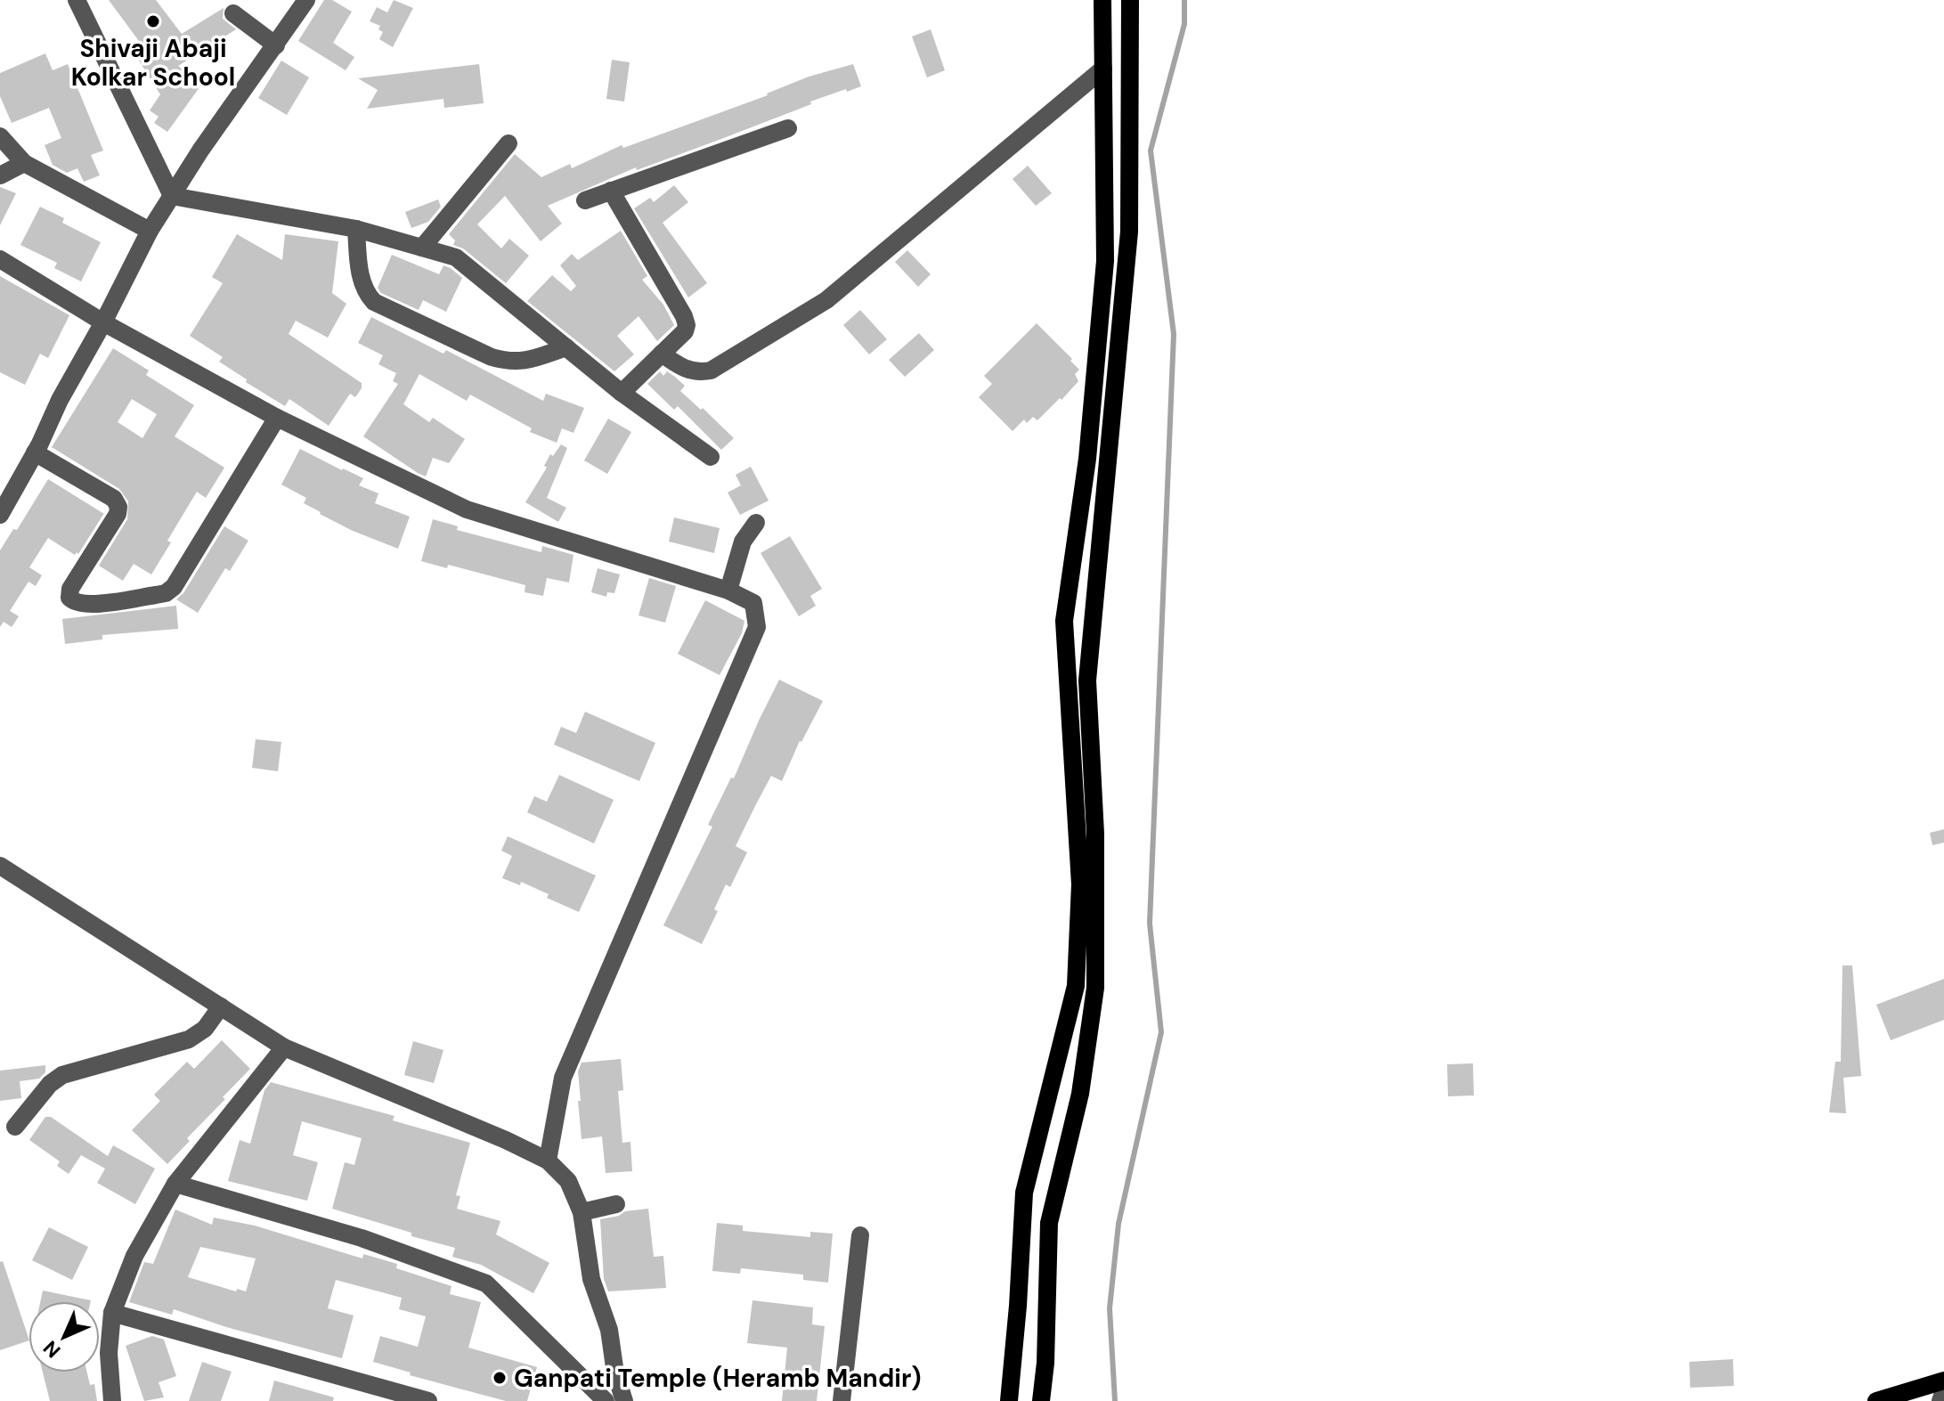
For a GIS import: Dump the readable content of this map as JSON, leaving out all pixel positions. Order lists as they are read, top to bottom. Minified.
{"places":["Shivaji Abaji Kolkar School","Ganpati Temple (Heramb Mandir)"],"north":"bottom left"}
